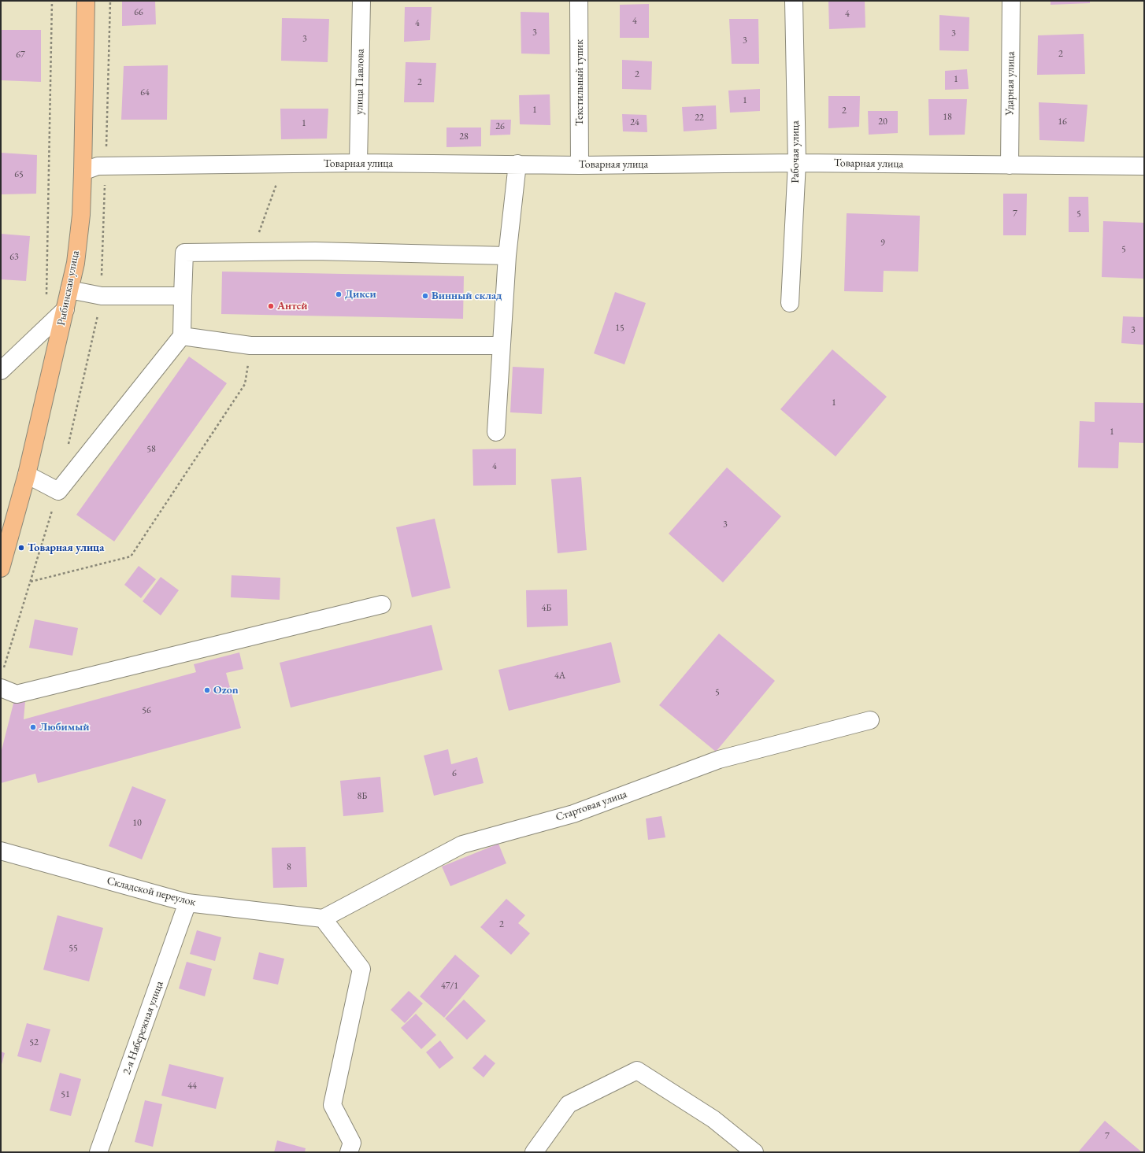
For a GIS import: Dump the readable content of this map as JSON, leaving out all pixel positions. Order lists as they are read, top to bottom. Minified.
{"streets":{"main road":["Рыбинская улица"],"street":["улица Павлова","Текстильный тупик","Ударная улица","Рабочая улица","Товарная улица","Стартовая улица","Складской переулок","2-я Набережная улица"]},"crossings":[["улица Павлова","Товарная улица"],["Текстильный тупик","Товарная улица"],["Ударная улица","Товарная улица"],["Рабочая улица","Товарная улица"],["Товарная улица","Рыбинская улица"],["Стартовая улица","Складской переулок"],["Складской переулок","2-я Набережная улица"]],"places":["Дикси","Винный склад","Антей","Товарная улица","Ozon","Любимый"],"house_numbers":["66","4","4","4","3","3","3","3","2","67","2","1","2","64","1","1","2","18","22","20","16","24","1","26","28","65","7","5","9","5","63","15","3","1","1","58","4","3","4Б","4А","5","56","6","8Б","10","8","2","55","47/1","52","44","51","7"]}
